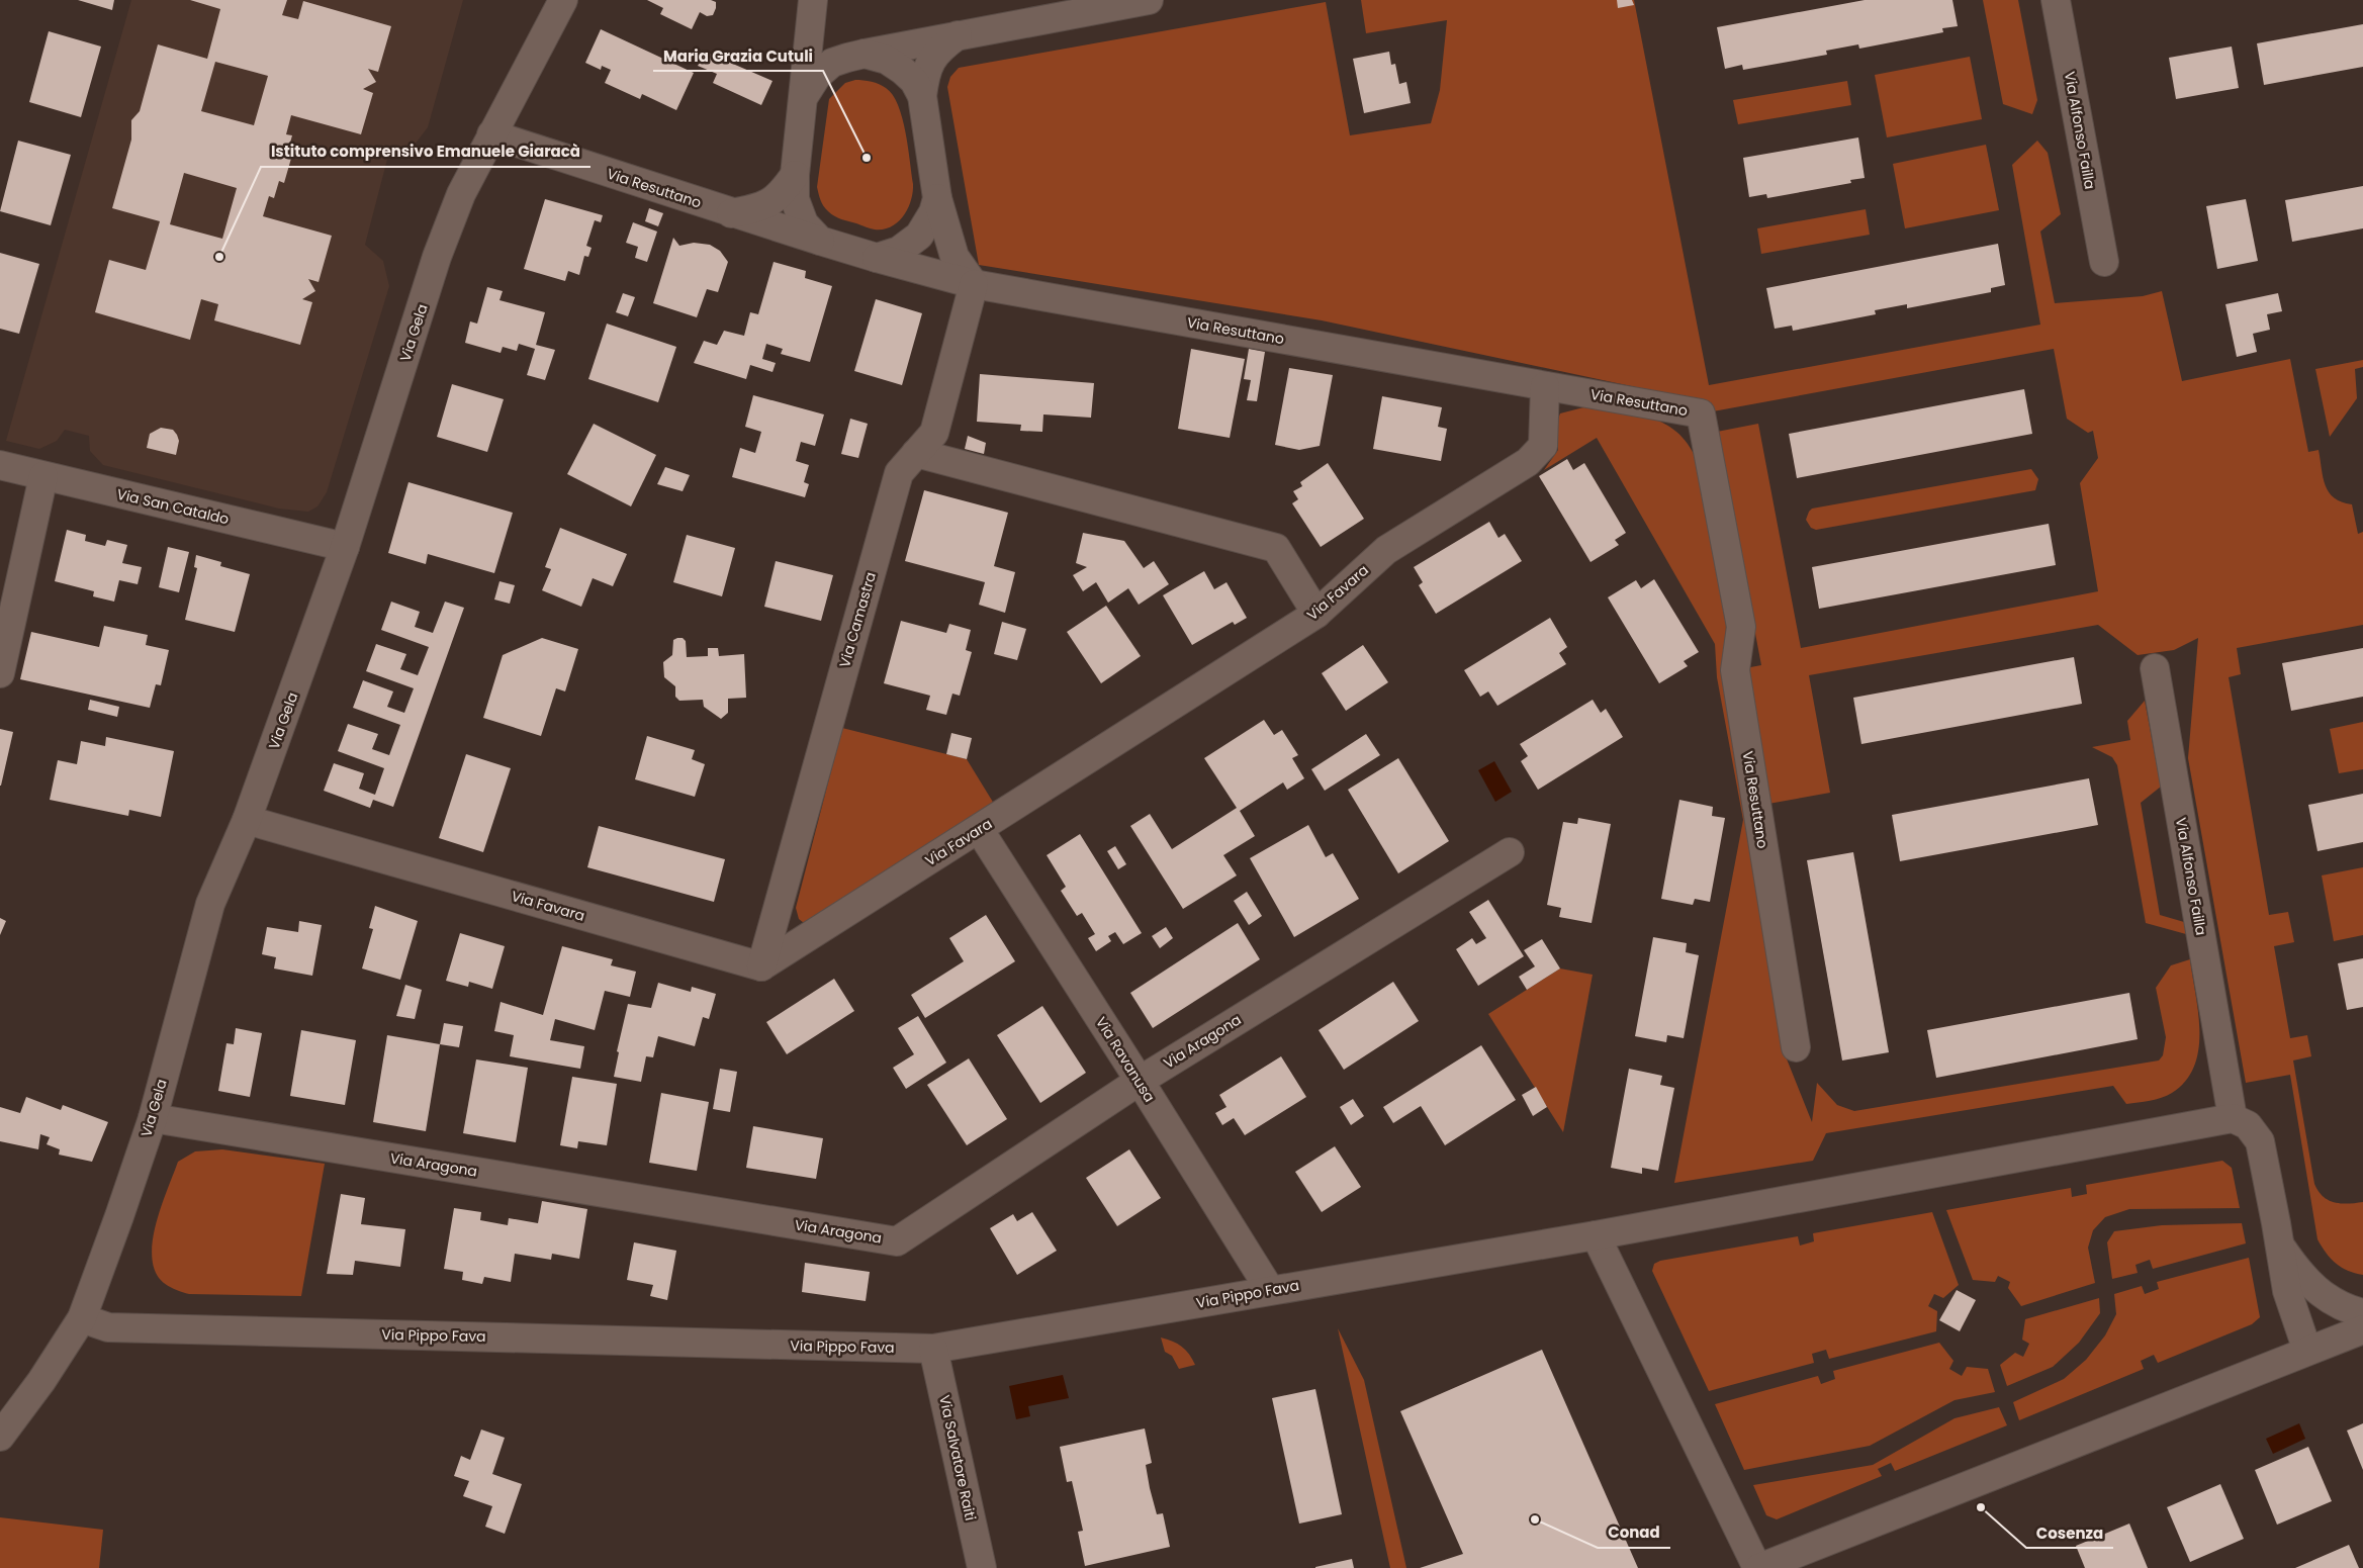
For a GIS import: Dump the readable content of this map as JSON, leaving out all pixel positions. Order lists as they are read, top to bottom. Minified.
{"streets":{"street":["Via Alfonso Failla","Via Resuttano","Via Gela","Via San Cataldo","Via Favara","Via Camastra","Via Aragona","Via Ravanusa","Via Pippo Fava","Via Salvatore Raiti"]},"crossings":[["Via Alfonso Failla","Via Pippo Fava"],["Via Resuttano","Via Gela"],["Via Resuttano","Via Favara"],["Via Resuttano","Via Camastra"],["Via Gela","Via San Cataldo"],["Via Gela","Via Favara"],["Via Gela","Via Aragona"],["Via Gela","Via Pippo Fava"],["Via Favara","Via Camastra"],["Via Favara","Via Ravanusa"],["Via Aragona","Via Ravanusa"],["Via Ravanusa","Via Pippo Fava"],["Via Pippo Fava","Via Salvatore Raiti"]],"places":["Maria Grazia Cutuli","Istituto comprensivo Emanuele Giaracà","Cosenza","Conad"]}
